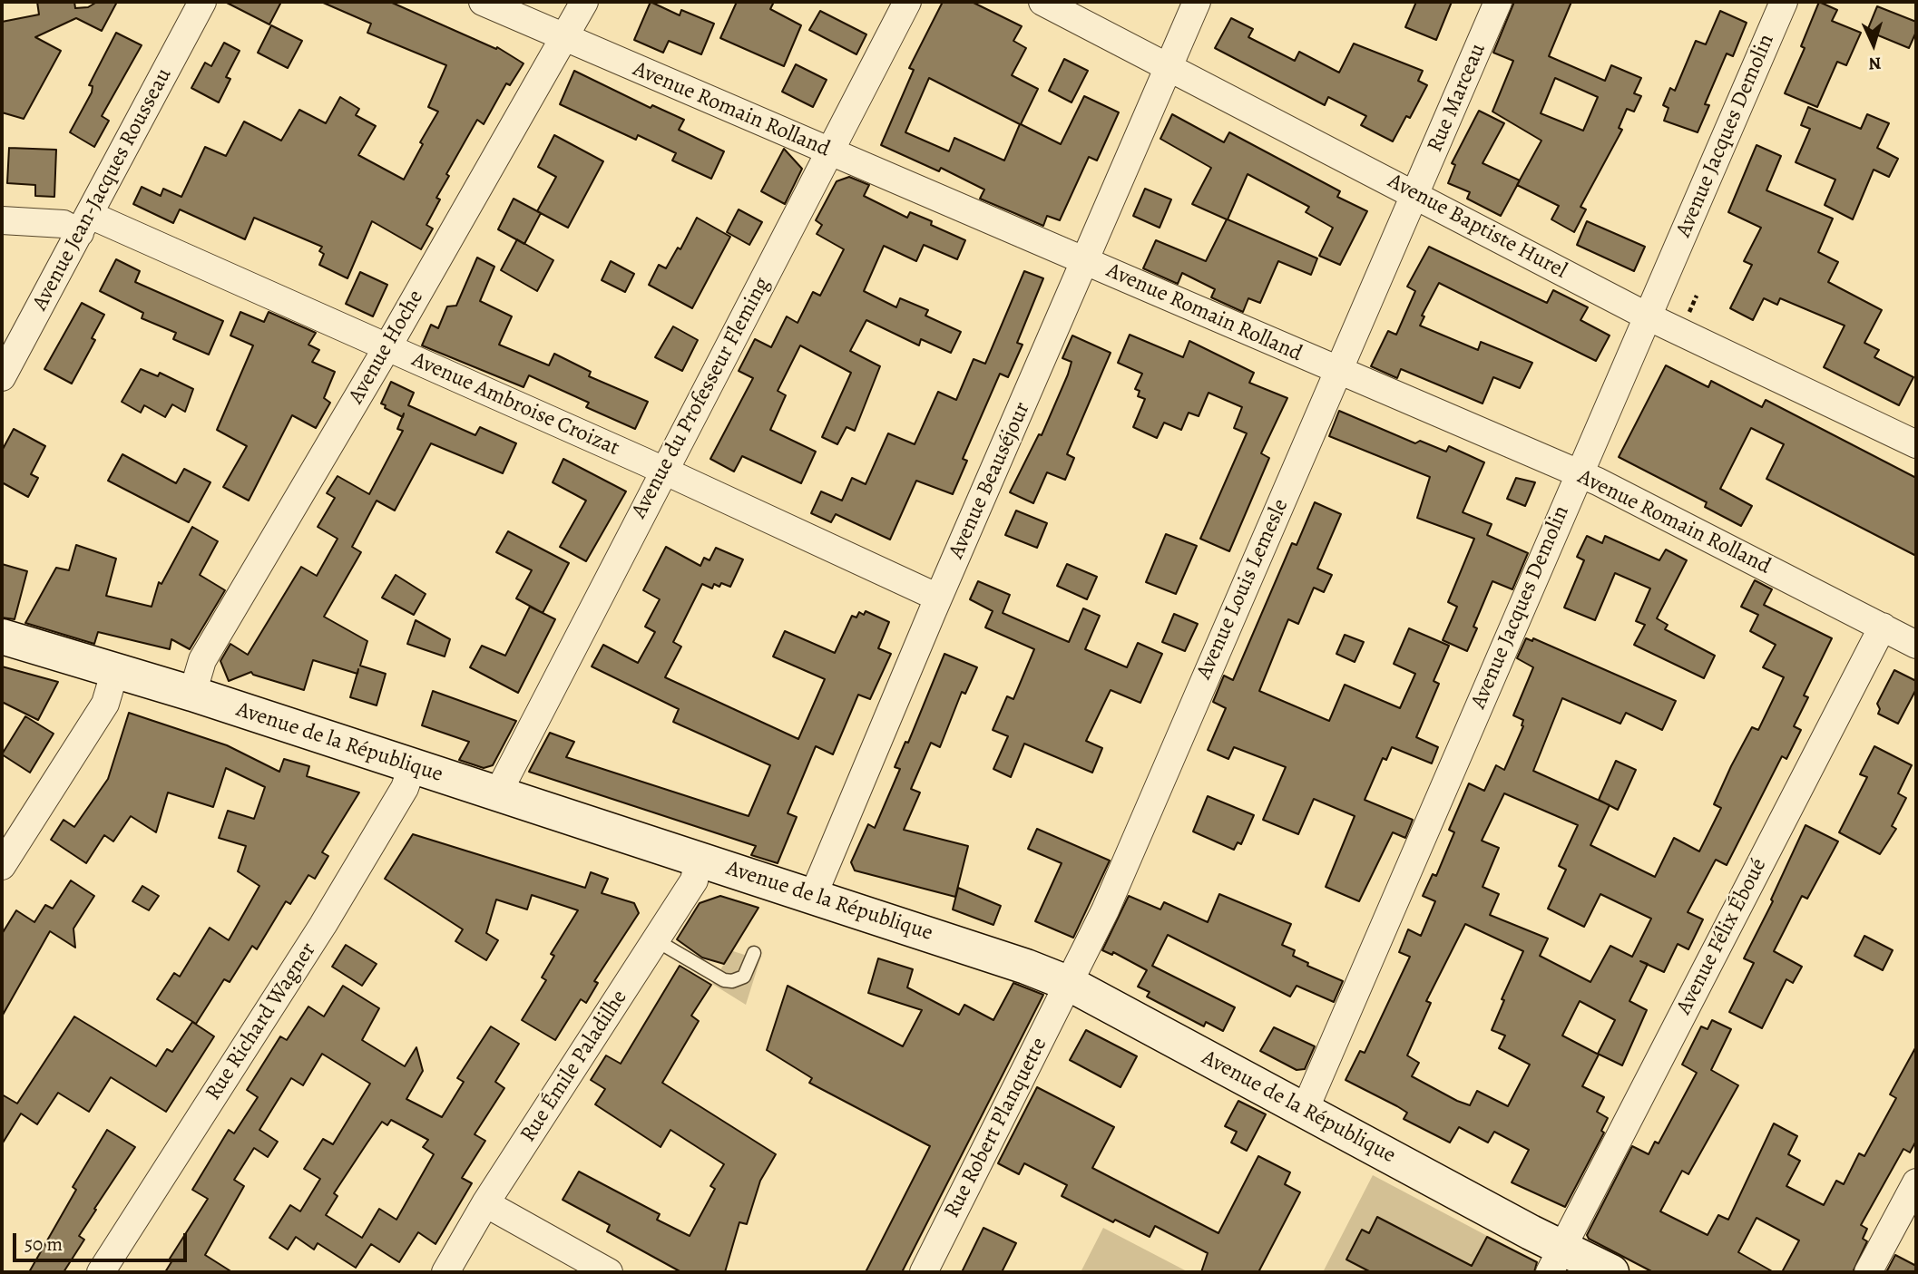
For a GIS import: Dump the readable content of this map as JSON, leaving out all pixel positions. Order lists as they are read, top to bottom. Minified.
{"streets":{"main road":["Avenue de la République"],"street":["Rue Marceau","Avenue Romain Rolland","Avenue Jacques Demolin","Avenue Jean-Jacques Rousseau","Avenue Baptiste Hurel","Avenue Hoche","Avenue du Professeur Fleming","Avenue Ambroise Croizat","Avenue Beauséjour","Avenue Louis Lemesle","Avenue Félix Éboué","Rue Richard Wagner","Rue Émile Paladilhe","Rue Robert Planquette"]},"crossings":[["Rue Marceau","Avenue Baptiste Hurel"],["Rue Marceau","Avenue Louis Lemesle"],["Avenue Romain Rolland","Avenue Jacques Demolin"],["Avenue Romain Rolland","Avenue Hoche"],["Avenue Romain Rolland","Avenue du Professeur Fleming"],["Avenue Romain Rolland","Avenue Beauséjour"],["Avenue Romain Rolland","Avenue Louis Lemesle"],["Avenue Romain Rolland","Avenue Félix Éboué"],["Avenue Jacques Demolin","Avenue Baptiste Hurel"],["Avenue Jacques Demolin","Avenue de la République"],["Avenue Jean-Jacques Rousseau","Avenue Ambroise Croizat"],["Avenue Baptiste Hurel","Avenue Beauséjour"],["Avenue Baptiste Hurel","Avenue Louis Lemesle"],["Avenue Hoche","Avenue Ambroise Croizat"],["Avenue Hoche","Avenue de la République"],["Avenue du Professeur Fleming","Avenue Ambroise Croizat"],["Avenue du Professeur Fleming","Avenue de la République"],["Avenue Ambroise Croizat","Avenue Beauséjour"],["Avenue Beauséjour","Avenue de la République"],["Avenue Louis Lemesle","Avenue de la République"],["Avenue Louis Lemesle","Rue Robert Planquette"],["Avenue de la République","Avenue Félix Éboué"],["Avenue de la République","Rue Richard Wagner"],["Avenue de la République","Rue Émile Paladilhe"],["Avenue de la République","Rue Robert Planquette"]],"scale_bar":"50 m","north":"bottom"}
